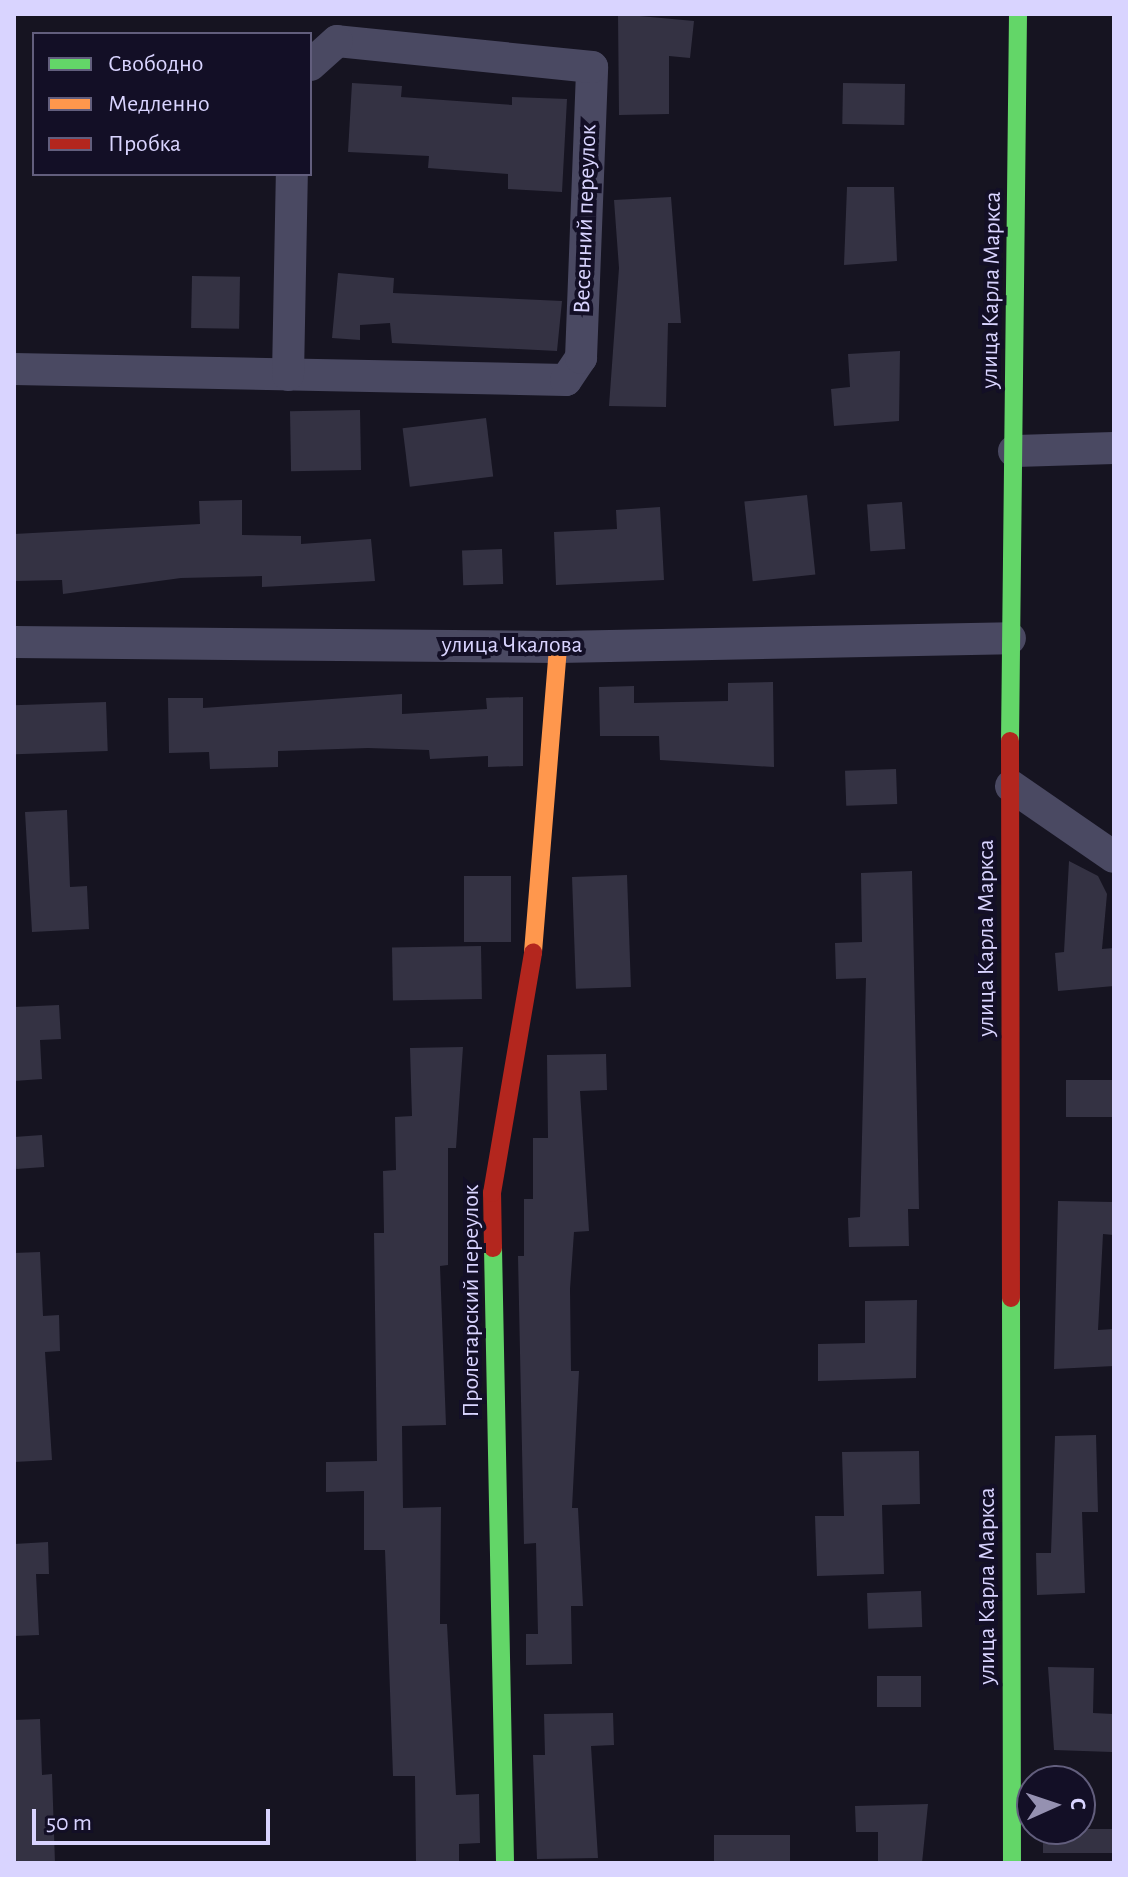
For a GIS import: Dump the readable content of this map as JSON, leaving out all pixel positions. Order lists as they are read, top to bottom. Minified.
{"streets":{"main road":["улица Карла Маркса","Пролетарский переулок"],"street":["Весенний переулок","улица Чкалова"]},"crossings":[["улица Карла Маркса","улица Чкалова"],["улица Чкалова","Пролетарский переулок"]],"legend":["Свободно","Медленно","Пробка"],"scale_bar":"50 m","north":"right"}
